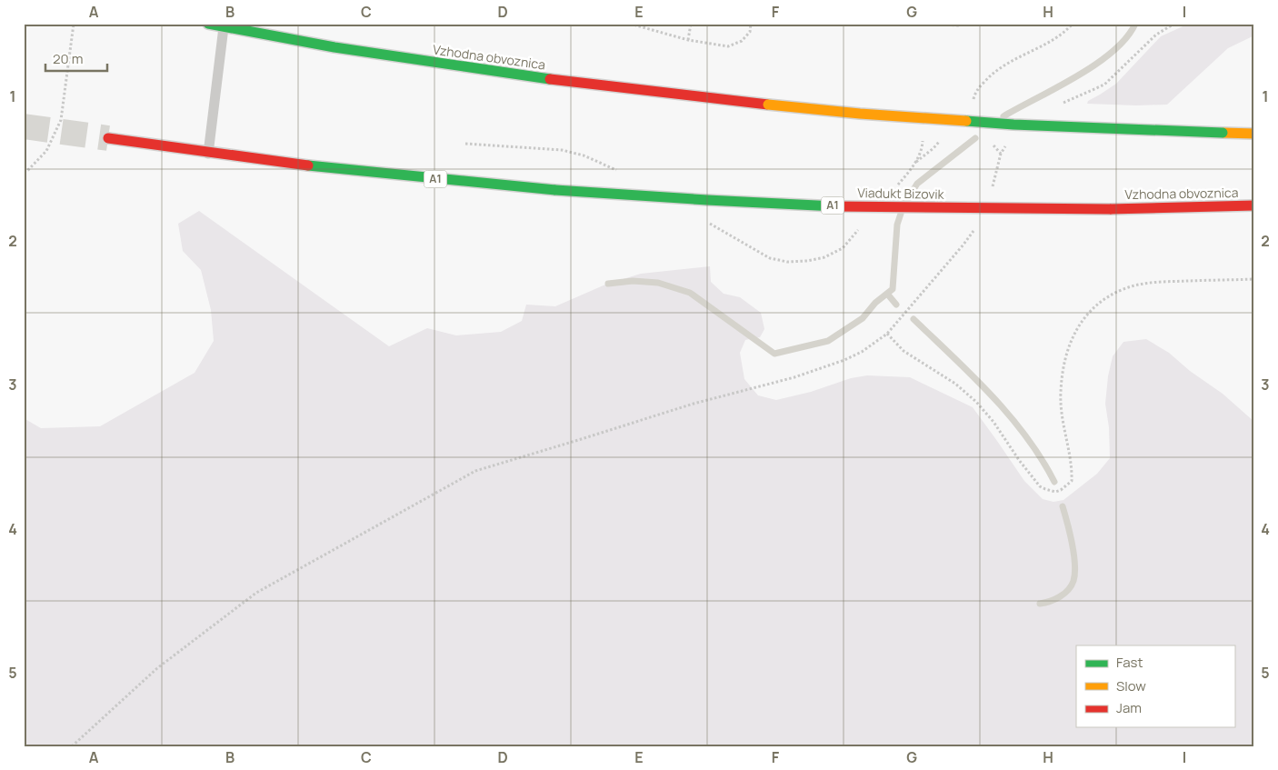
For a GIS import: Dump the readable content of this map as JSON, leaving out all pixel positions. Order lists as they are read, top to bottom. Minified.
{"streets":{"highway":["Vzhodna obvoznica","A1","Viadukt Bizovik"]},"crossings":[["Vzhodna obvoznica","Viadukt Bizovik"],["A1","Viadukt Bizovik"]],"legend":["Fast","Slow","Jam"],"scale_bar":"20 m","grid":{"columns":["A","B","C","D","E","F","G","H","I"],"rows":["1","2","3","4","5"]}}
